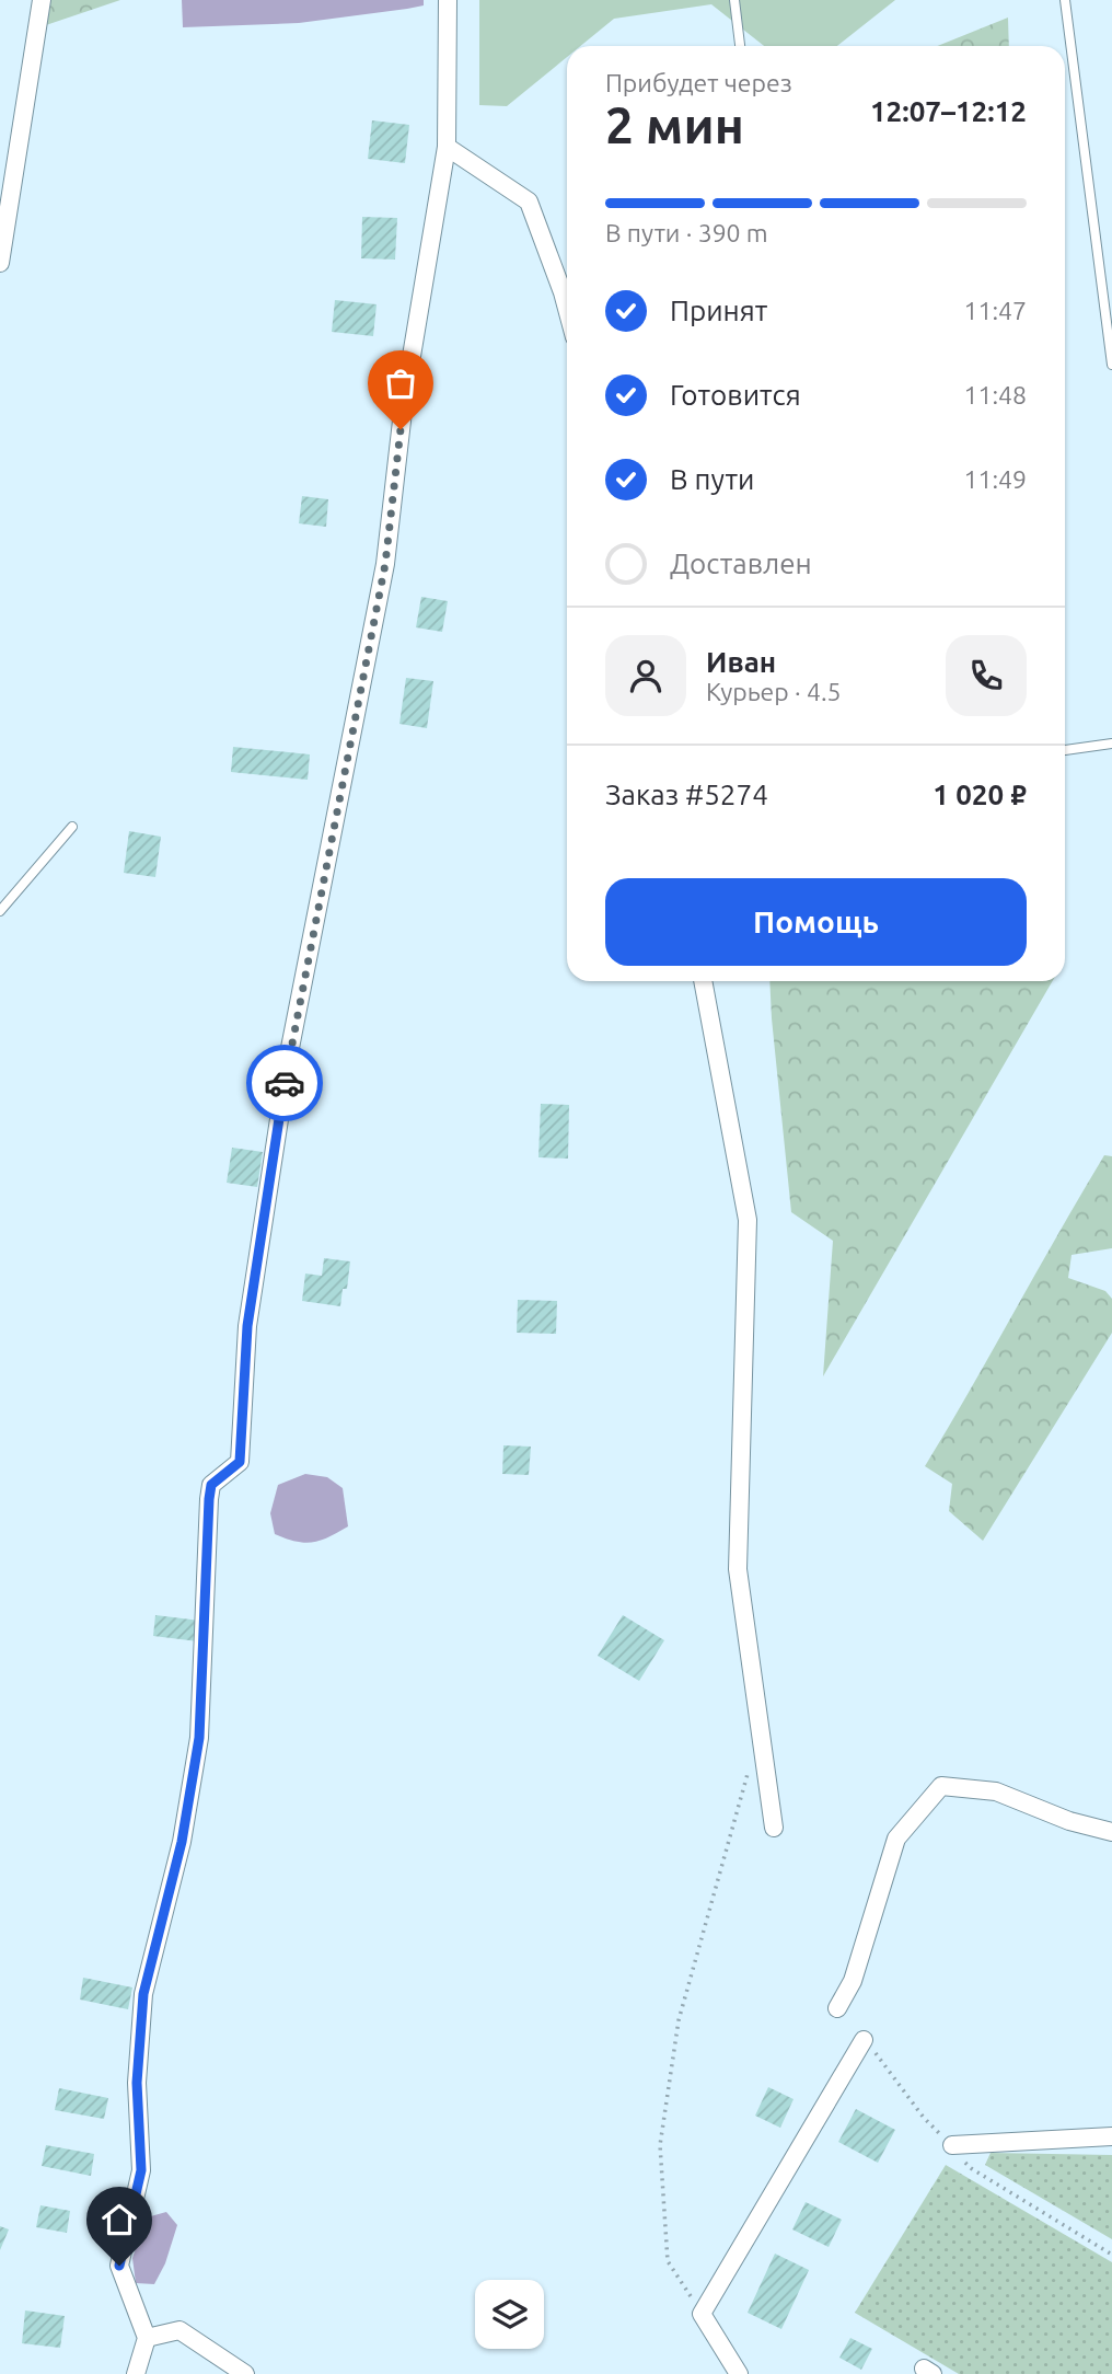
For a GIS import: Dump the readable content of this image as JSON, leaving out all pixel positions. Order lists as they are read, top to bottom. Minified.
{"page":{"heading":["2 мин","Прибудет через","12:07–12:12"],"panel":["Иван","Курьер · 4.5","Заказ #5274","1 020 ₽"],"bar":"В пути · 390 m","list":[["Принят","11:47"],["Готовится","11:48"],["В пути","11:49"],"Доставлен"],"buttons":"Помощь"}}
